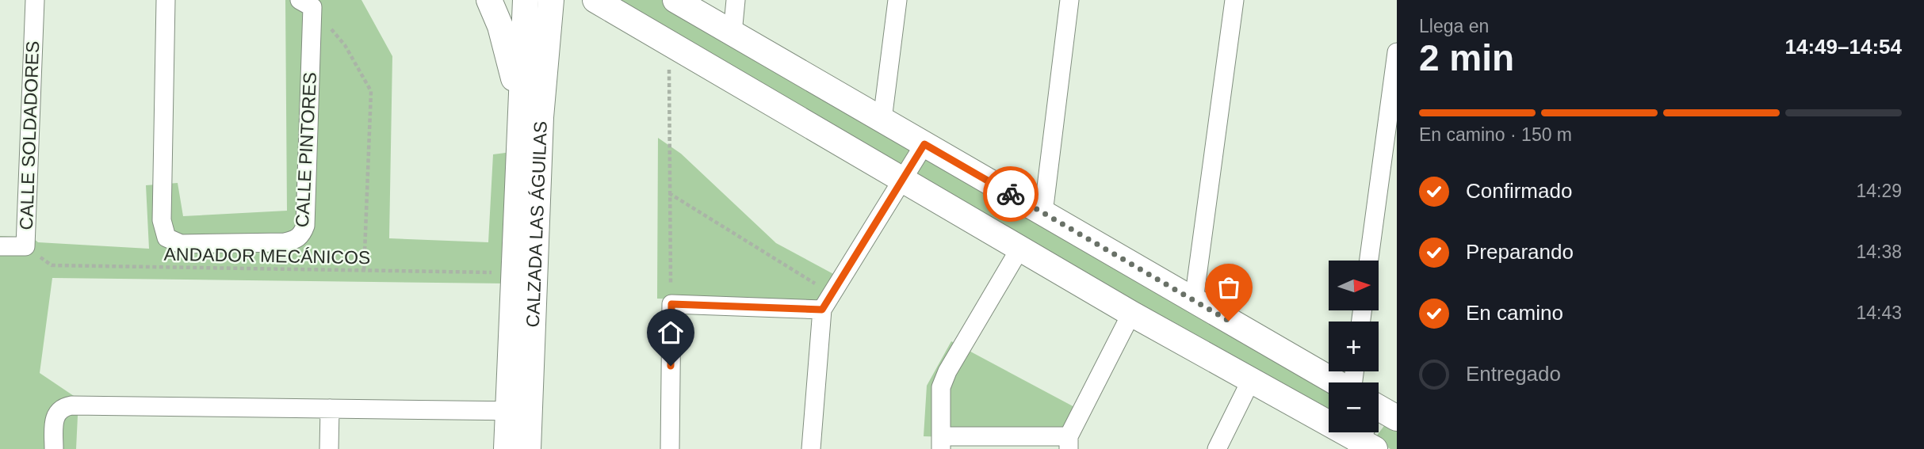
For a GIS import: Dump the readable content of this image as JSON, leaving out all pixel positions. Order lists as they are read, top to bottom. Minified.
{"streets":{"main road":["CALZADA LAS ÁGUILAS"],"street":["CALLE SOLDADORES","CALLE PINTORES"],"path":["ANDADOR MECÁNICOS"]},"crossings":[["CALLE SOLDADORES","ANDADOR MECÁNICOS"],["CALZADA LAS ÁGUILAS","ANDADOR MECÁNICOS"]],"north":"right","page":{"heading":["2 min","Llega en","14:49–14:54"],"bar":"En camino · 150 m","list":[["Confirmado","14:29"],["Preparando","14:38"],["En camino","14:43"],"Entregado"],"map_buttons":["+","−"]}}
